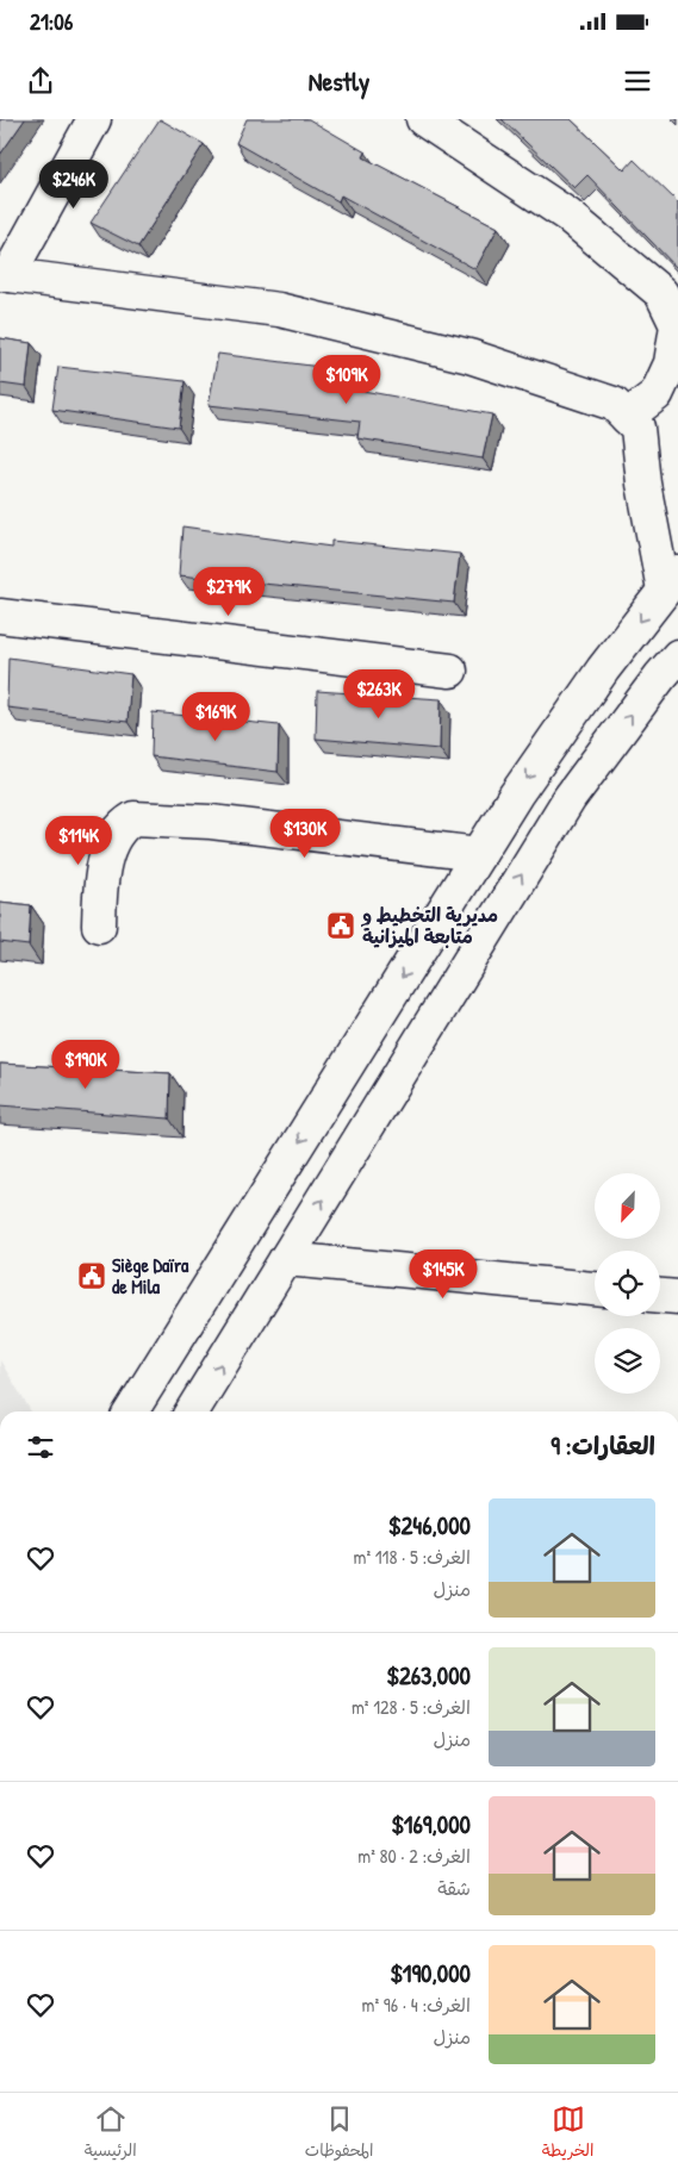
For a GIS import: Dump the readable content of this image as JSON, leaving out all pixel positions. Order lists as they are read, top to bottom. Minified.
{"places":{"public building":["مديرية التخطيط و متابعة الميزانية","Siège Daïra de Mila"]},"north":"bottom left","page":{"status":"21:06","header":"Nestly","price":["$246K","$109K","$279K","$263K","$169K","$130K","$114K","$190K","$145K"],"heading":"العقارات: 9","list":[{"name":"$246,000","note":"الغرف: 5 · 118 m² · منزل"},{"name":"$263,000","note":"الغرف: 5 · 128 m² · منزل"},{"name":"$169,000","note":"الغرف: 2 · 80 m² · شقة"},{"name":"$190,000","note":"الغرف: 4 · 96 m² · منزل"}],"tabs":["الخريطة","المحفوظات","الرئيسية"]}}
